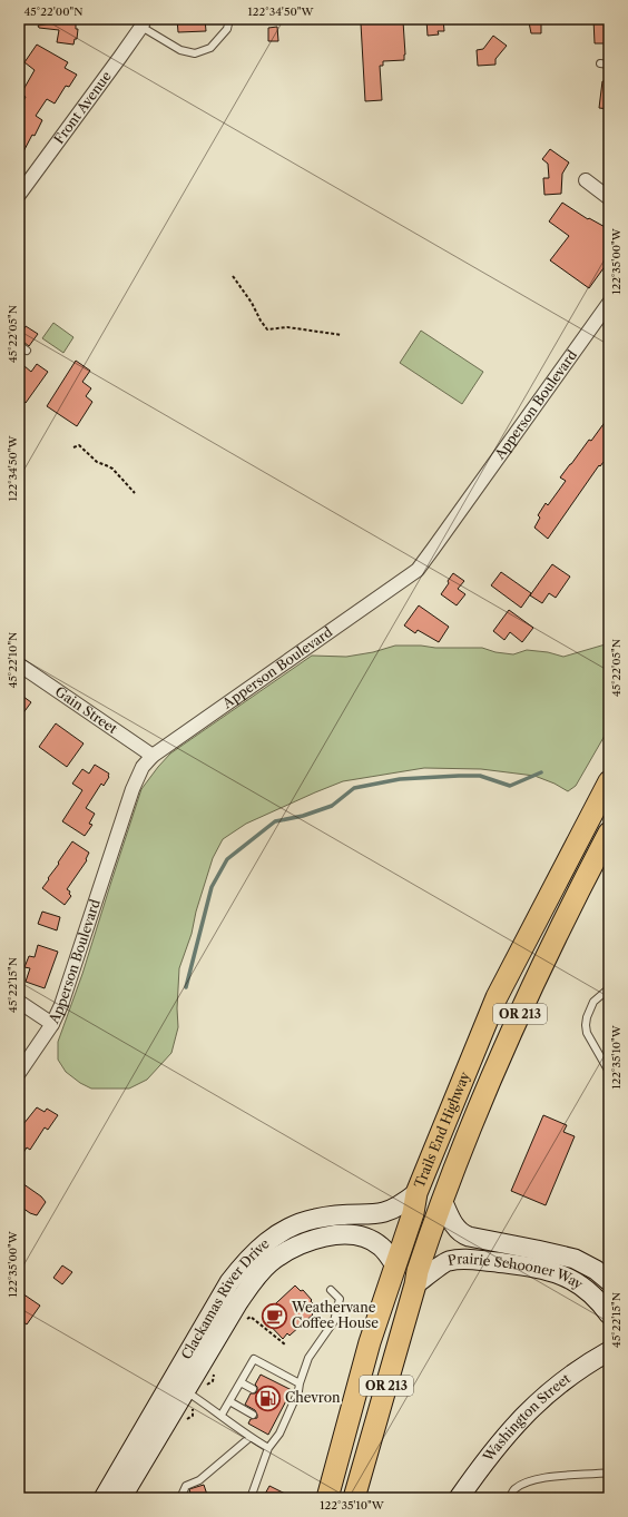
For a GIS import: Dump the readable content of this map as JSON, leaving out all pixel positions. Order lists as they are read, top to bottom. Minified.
{"streets":{"highway":["OR 213","Trails End Highway"],"main road":["Prairie Schooner Way","Clackamas River Drive","Washington Street"],"street":["Front Avenue","Apperson Boulevard","Gain Street"]},"crossings":[["Apperson Boulevard","Gain Street"],["Trails End Highway","Prairie Schooner Way"],["Trails End Highway","Clackamas River Drive"]],"places":{"cafe":["Weathervane Coffee House"],"fuel station":["Chevron"]},"coordinates":["45°22'00\"N","122°34'50\"W","122°35'00\"W","45°22'05\"N","45°22'10\"N","45°22'15\"N","122°35'10\"W"]}
